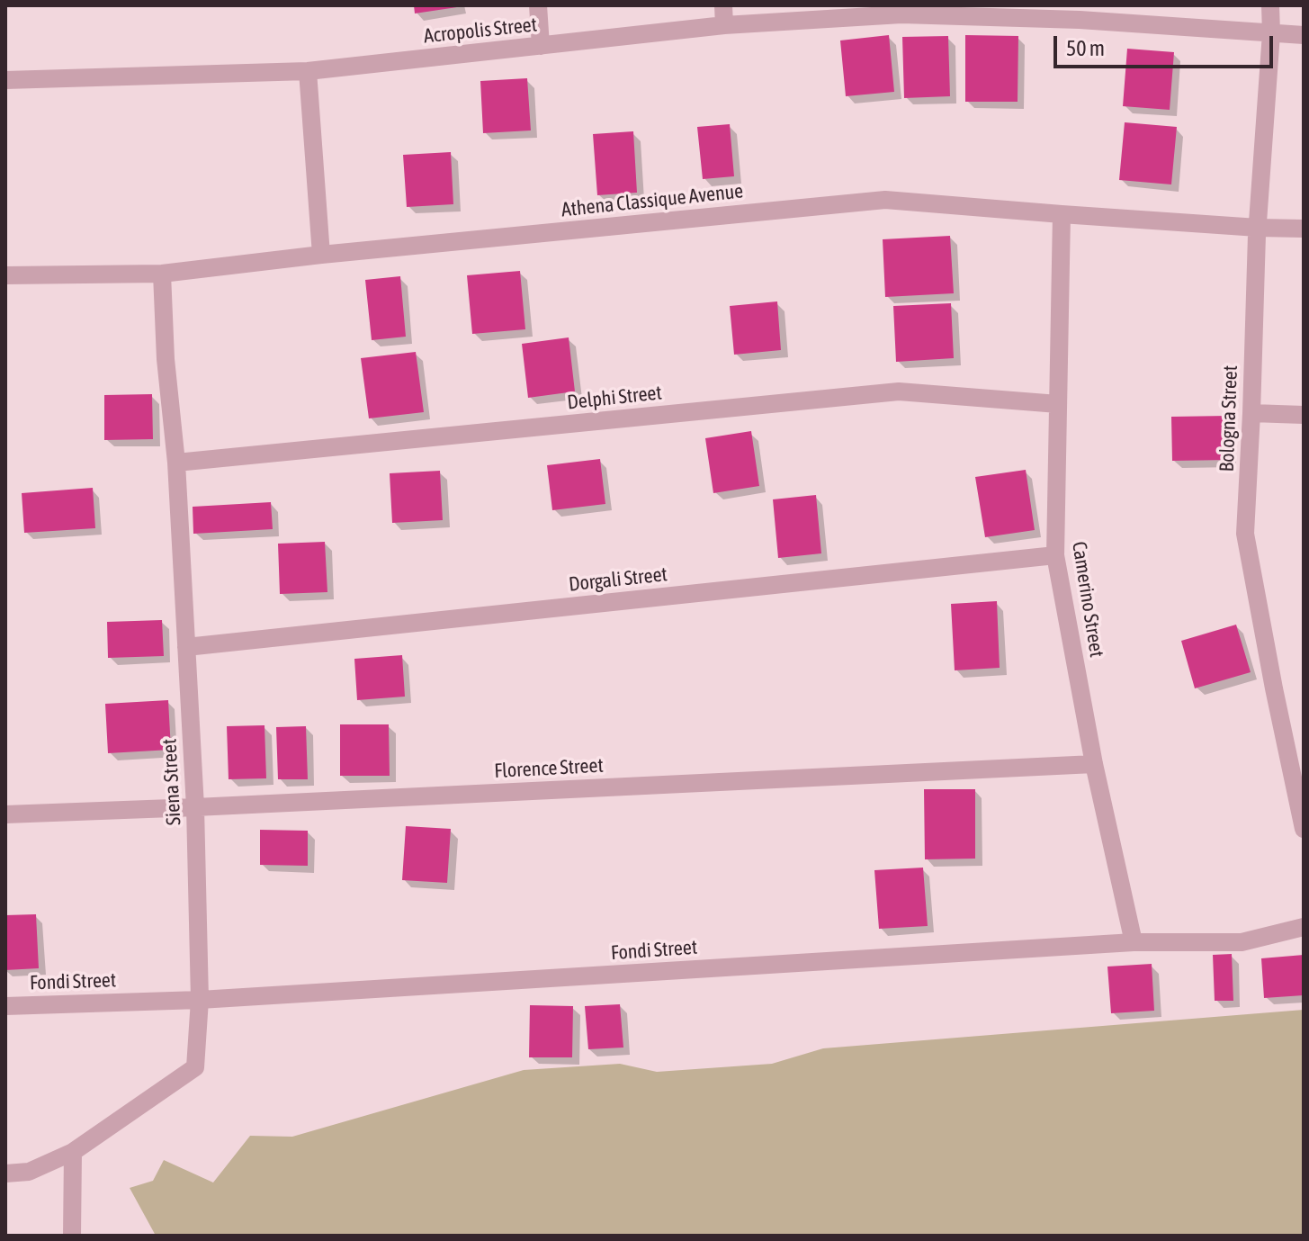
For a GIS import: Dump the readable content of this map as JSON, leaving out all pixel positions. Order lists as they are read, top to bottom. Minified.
{"streets":{"street":["Acropolis Street","Athena Classique Avenue","Delphi Street","Bologna Street","Dorgali Street","Camerino Street","Florence Street","Siena Street","Fondi Street"]},"crossings":[["Acropolis Street","Bologna Street"],["Athena Classique Avenue","Bologna Street"],["Athena Classique Avenue","Camerino Street"],["Athena Classique Avenue","Siena Street"],["Delphi Street","Camerino Street"],["Delphi Street","Siena Street"],["Dorgali Street","Camerino Street"],["Dorgali Street","Siena Street"],["Camerino Street","Florence Street"],["Camerino Street","Fondi Street"],["Florence Street","Siena Street"],["Siena Street","Fondi Street"]],"scale_bar":"50 m"}
